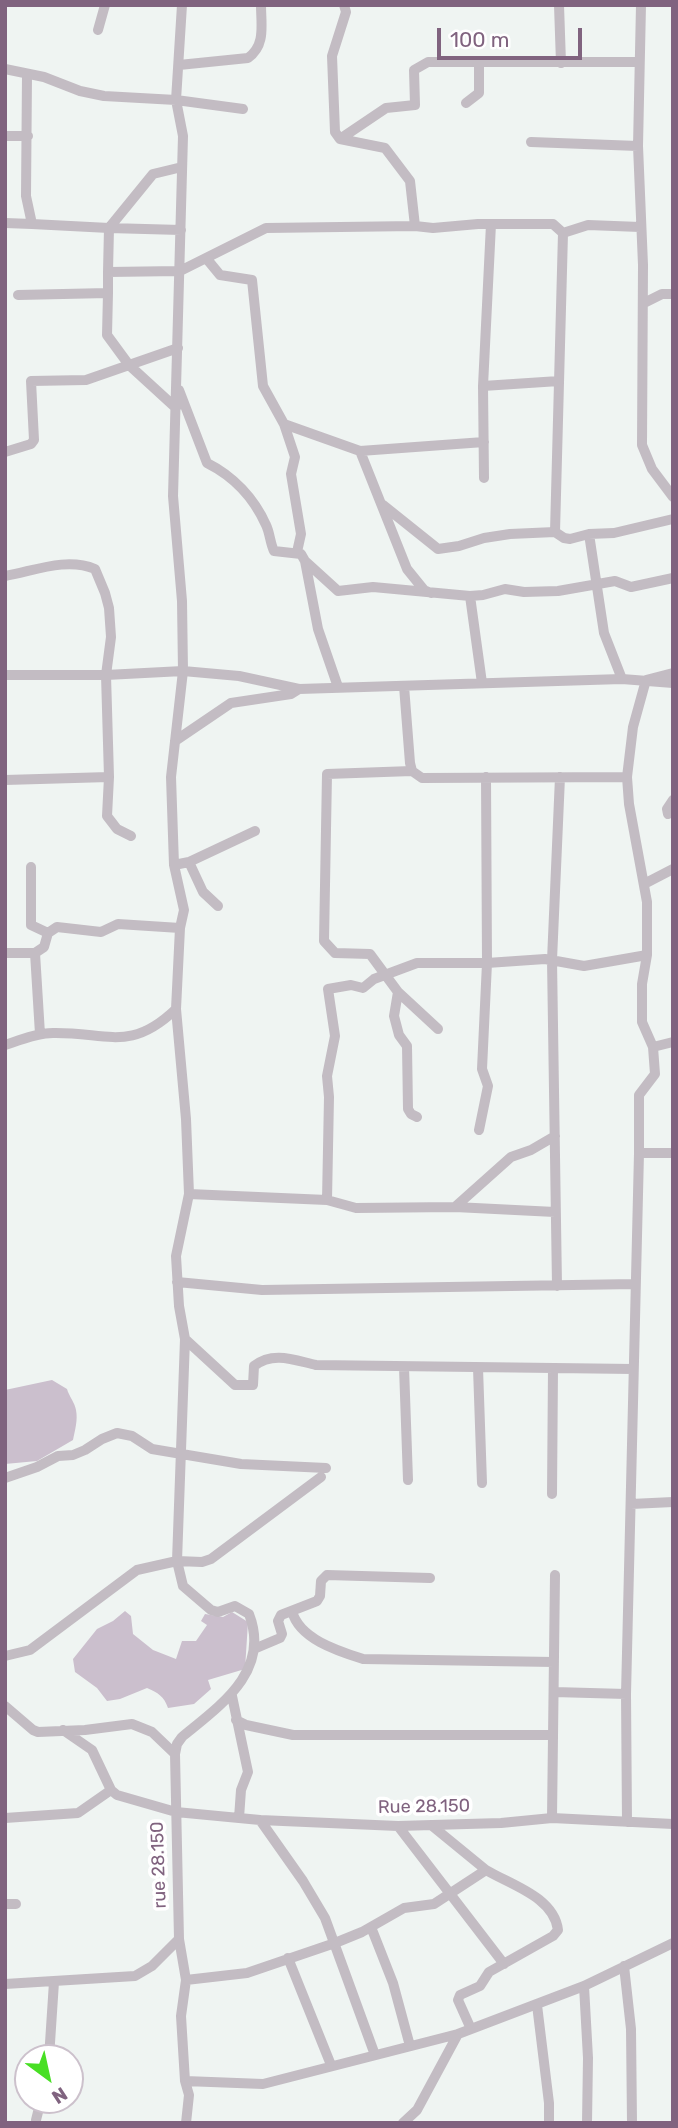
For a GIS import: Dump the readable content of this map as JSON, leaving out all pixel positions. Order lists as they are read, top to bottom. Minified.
{"streets":{"street":["Rue 28.150","rue 28.150"]},"crossings":[["Rue 28.150","rue 28.150"]],"scale_bar":"100 m","north":"bottom right"}
